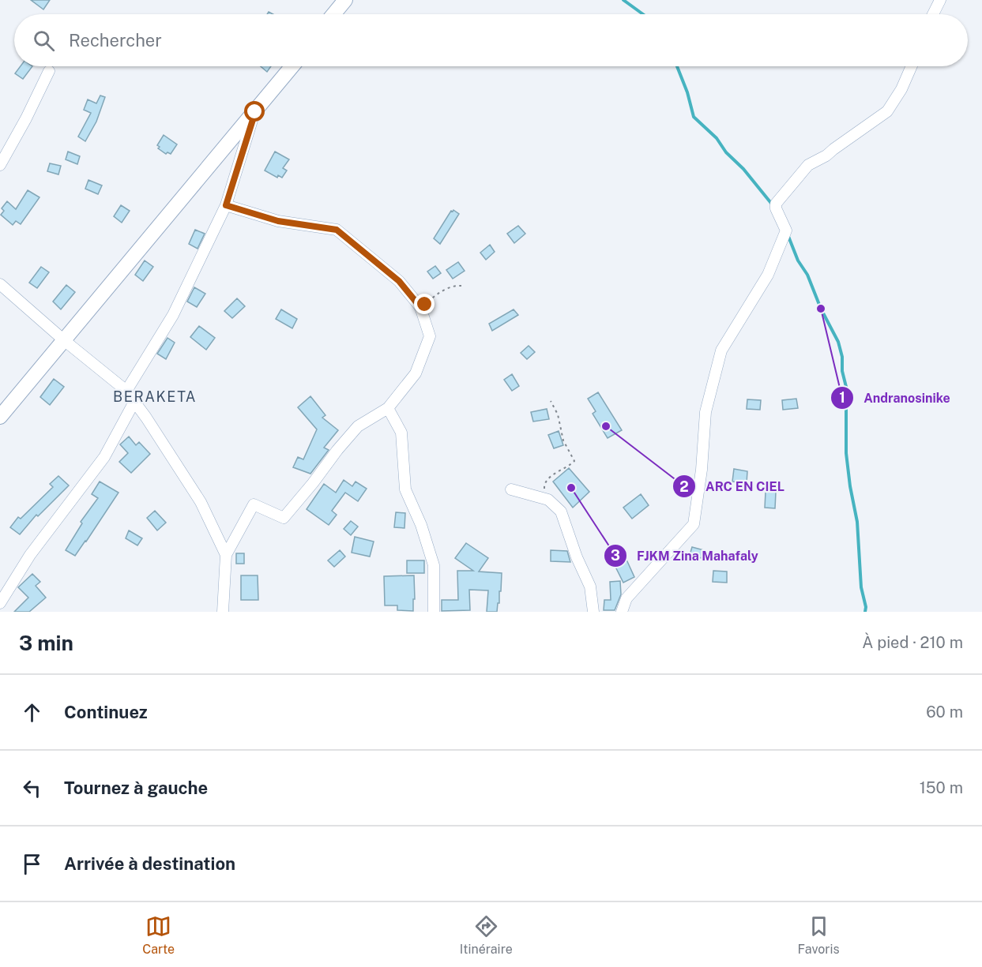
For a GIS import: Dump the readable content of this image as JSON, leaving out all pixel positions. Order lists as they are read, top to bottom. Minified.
{"districts":["BERAKETA"],"places":["Andranosinike","ARC EN CIEL","FJKM Zina Mahafaly"],"page":{"search":"Rechercher","heading":["3 min","À pied · 210 m"],"list":[["Continuez","60 m"],["Tournez à gauche","150 m"],"Arrivée à destination"],"nav":["Carte","Itinéraire","Favoris"]}}
